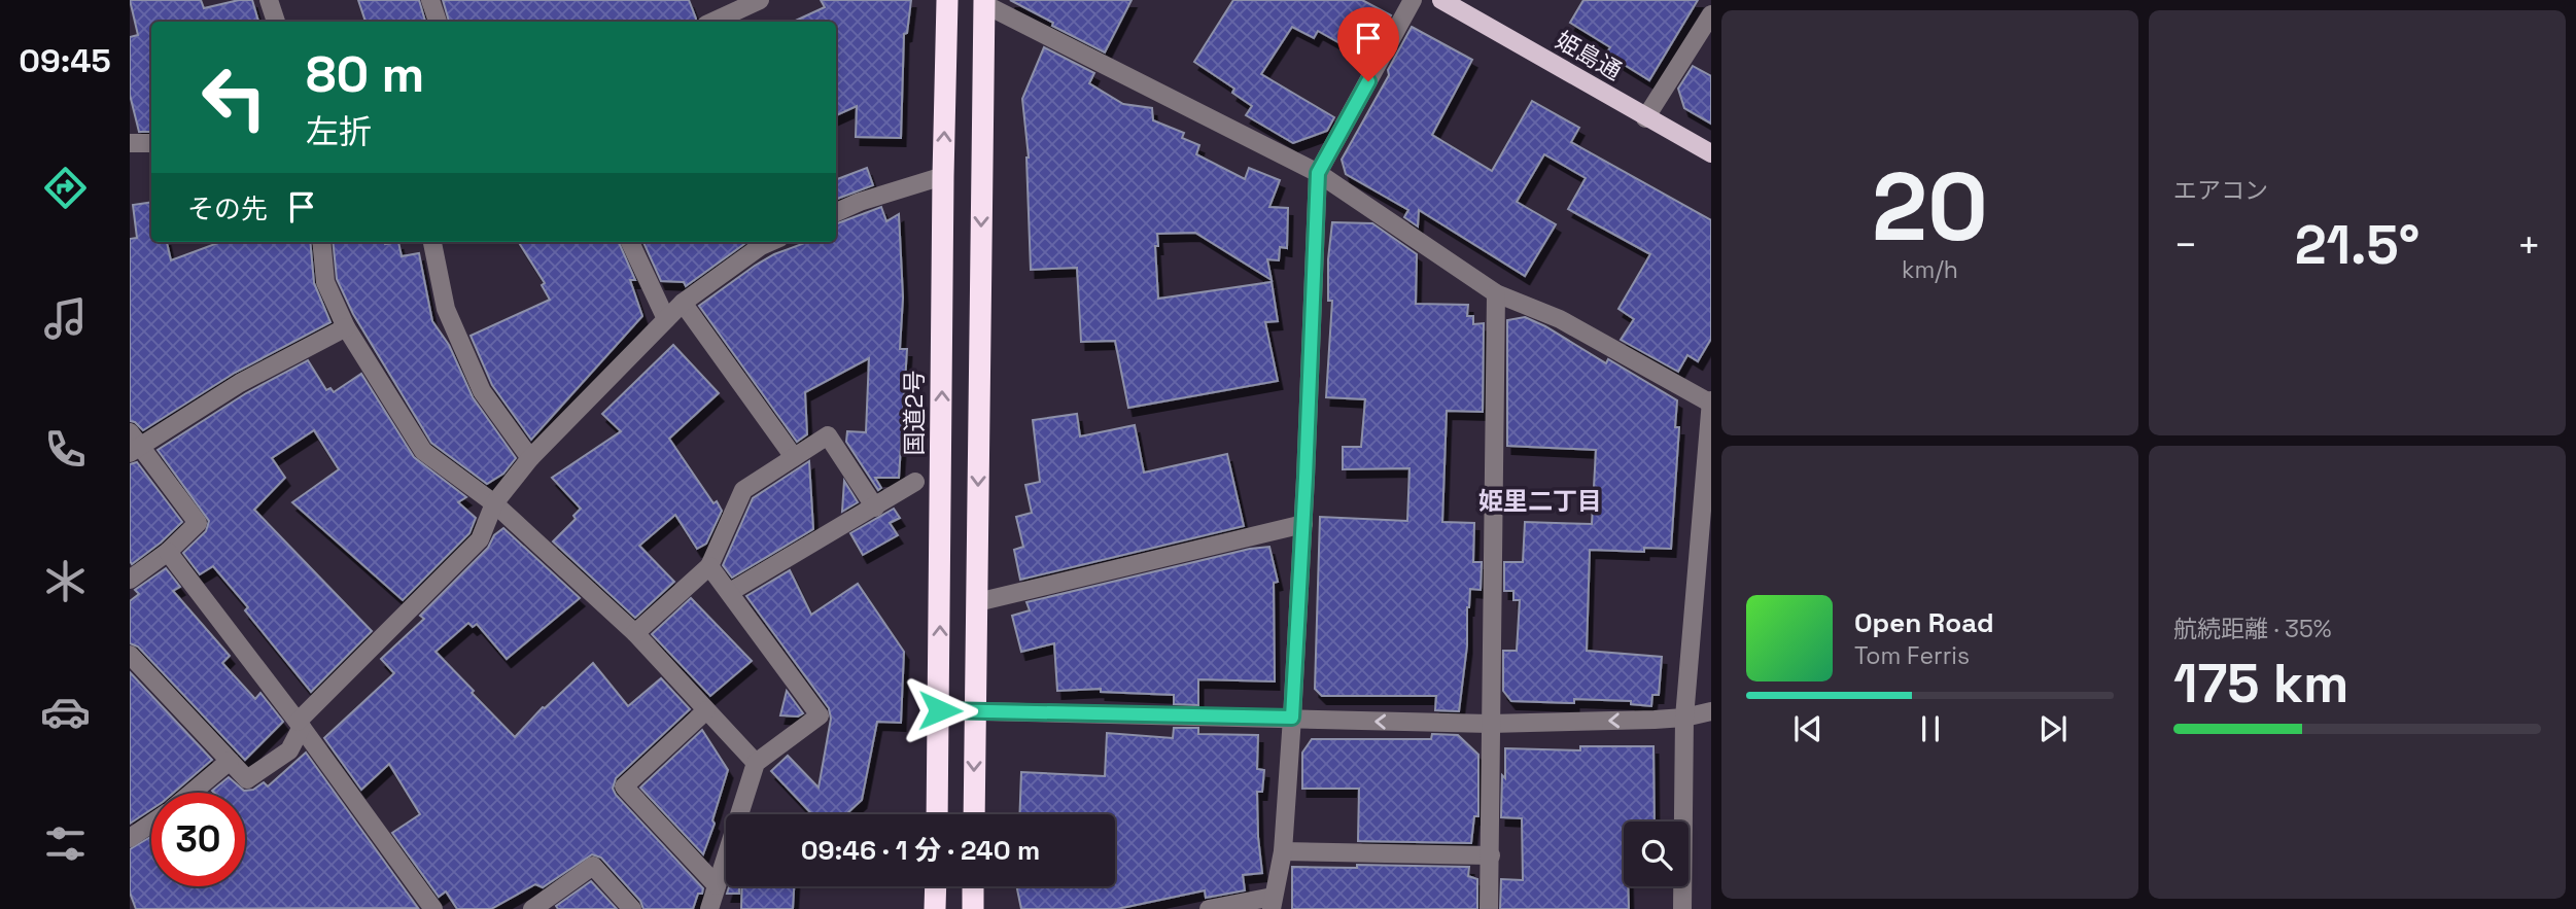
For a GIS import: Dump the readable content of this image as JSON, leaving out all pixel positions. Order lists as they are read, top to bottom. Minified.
{"streets":{"highway":["国道2号"],"main road":["姫島通"]},"districts":["姫里二丁目"],"page":{"tabs":"09:45","tile":[["20","km/h"],"エアコン",["航続距離 · 35%","175 km"]],"turn":["80 m","左折"],"then":"その先","heat":["−","21.5°","+"],"song":["Open Road","Tom Ferris"],"limit":"30","trip":"09:46 · 1 分 · 240 m"}}
